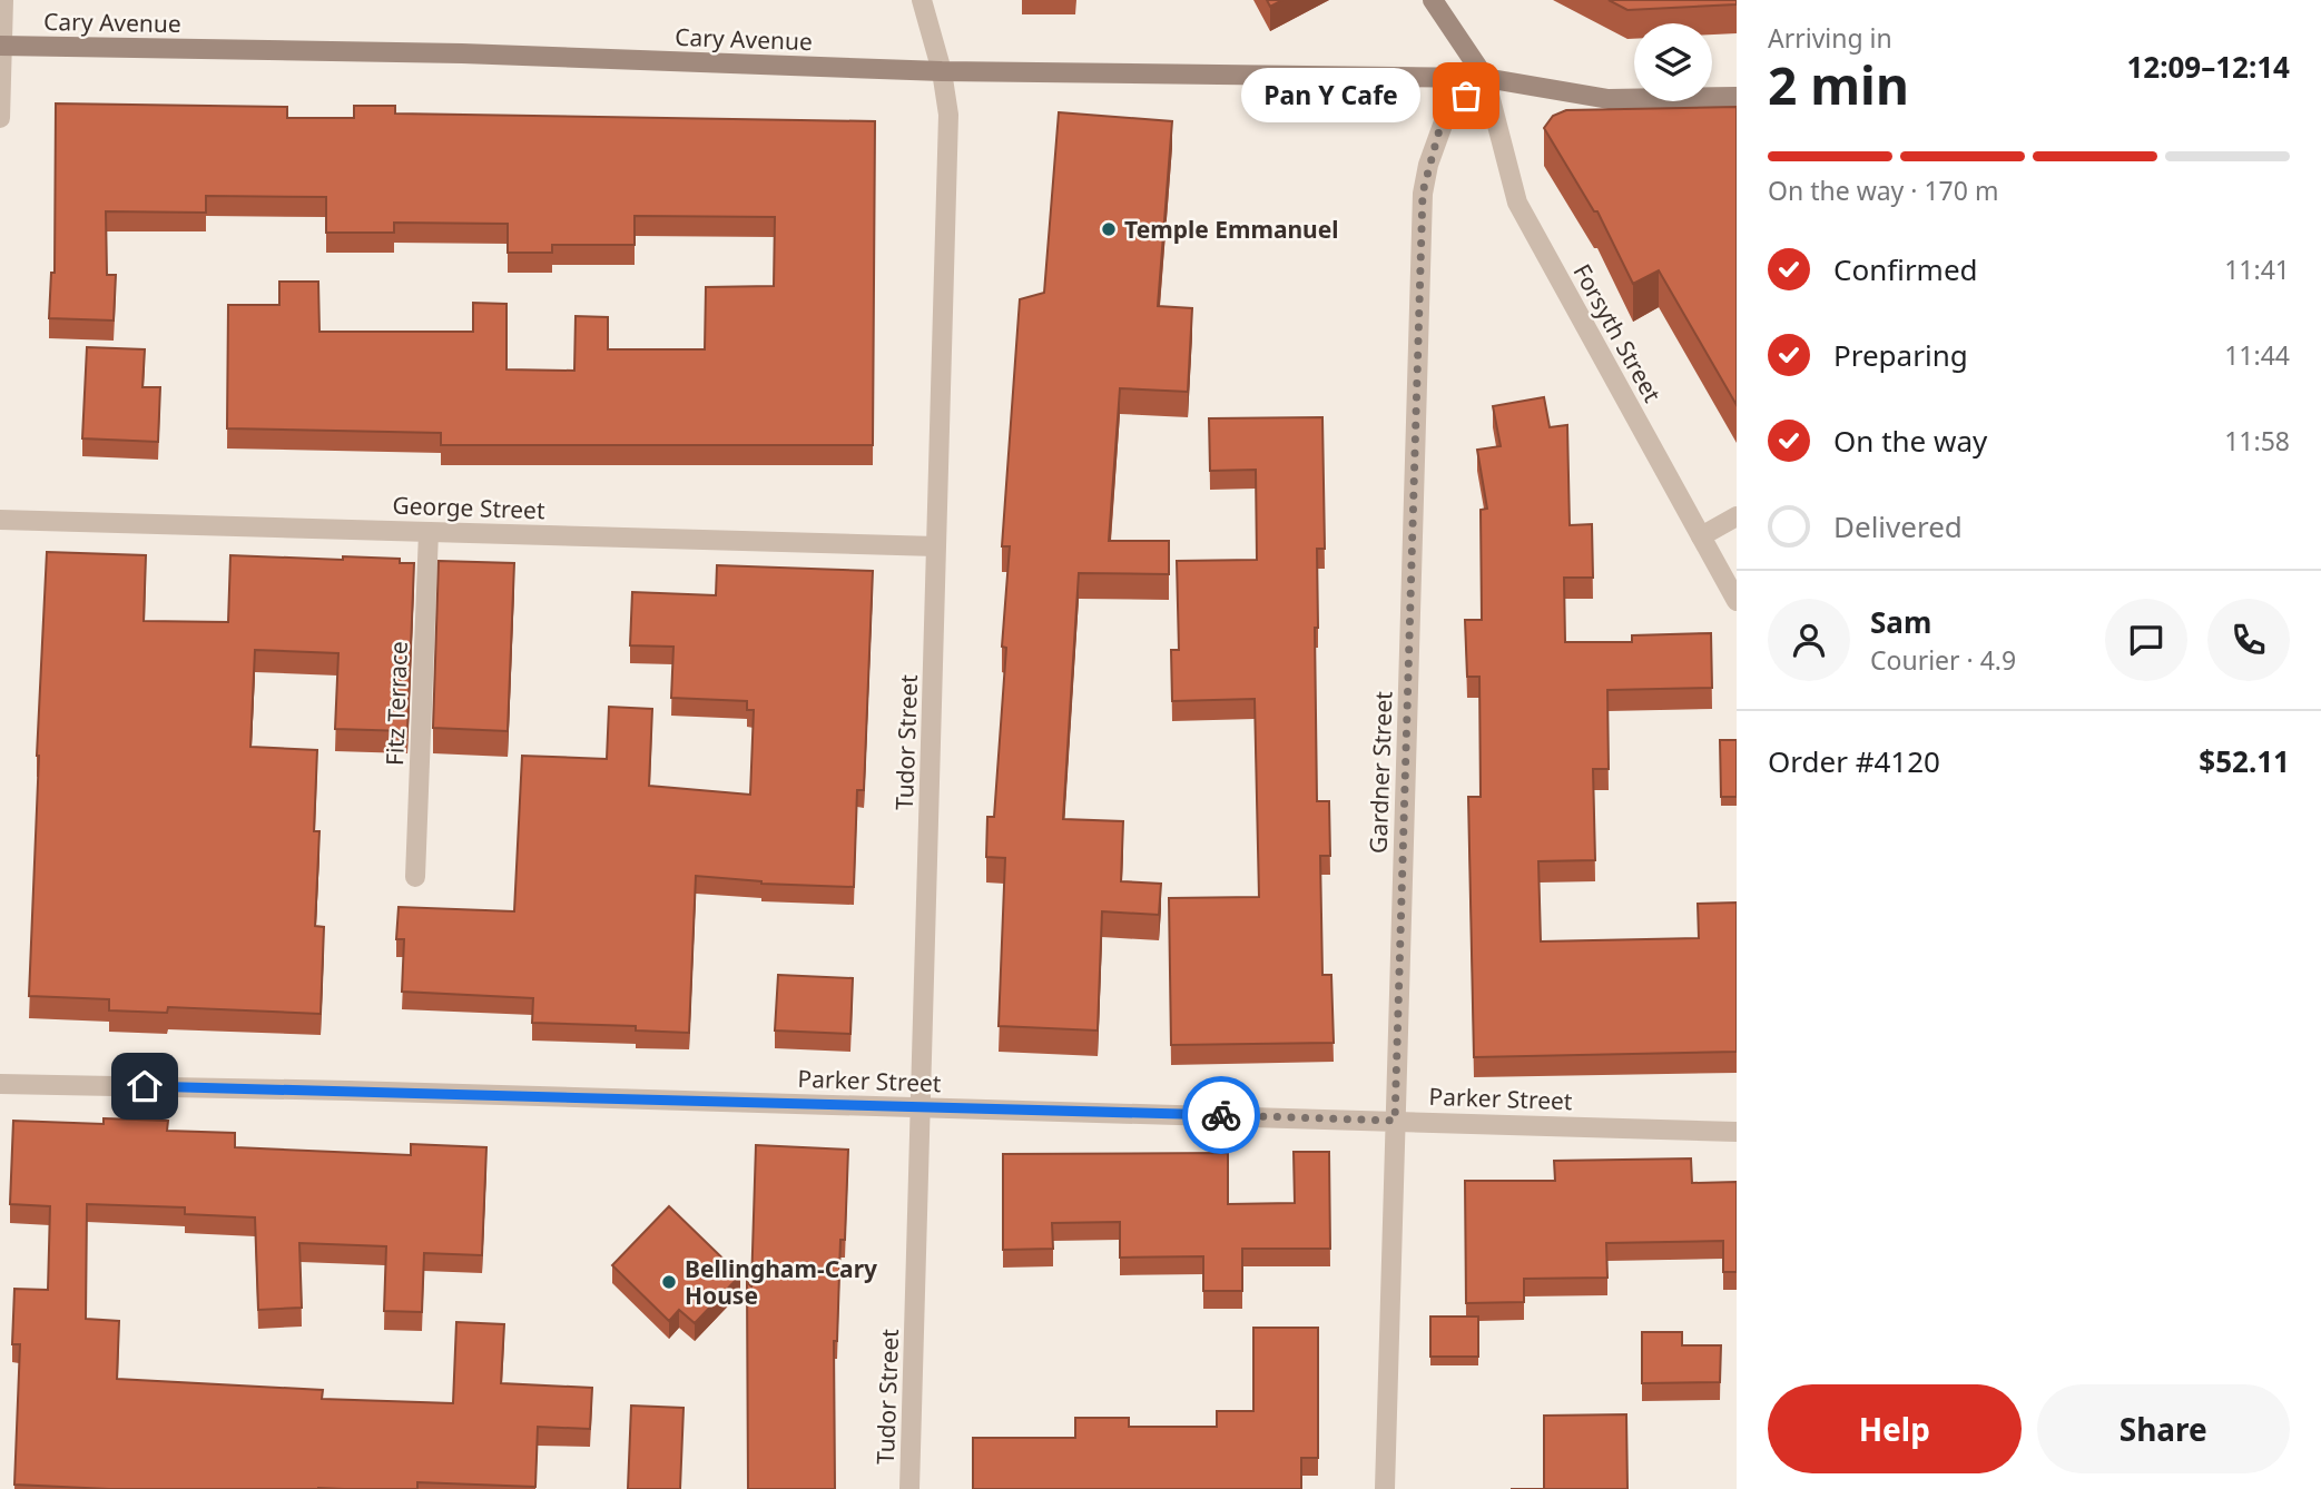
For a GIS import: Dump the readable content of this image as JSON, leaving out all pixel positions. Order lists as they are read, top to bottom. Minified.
{"streets":{"main road":["Cary Avenue"],"street":["Forsyth Street","George Street","Fitz Terrace","Tudor Street","Gardner Street","Parker Street"]},"crossings":[["Cary Avenue","Forsyth Street"],["Cary Avenue","Tudor Street"],["Cary Avenue","Gardner Street"],["Forsyth Street","Gardner Street"],["George Street","Fitz Terrace"],["George Street","Tudor Street"],["Tudor Street","Parker Street"],["Gardner Street","Parker Street"]],"places":["Pan Y Cafe","Temple Emmanuel","Bellingham-Cary House"],"page":{"heading":["2 min","Arriving in","12:09–12:14"],"panel":["Sam","Courier · 4.9","Order #4120","$52.11"],"bubble":"Pan Y Cafe","bar":"On the way · 170 m","list":[["Confirmed","11:41"],["Preparing","11:44"],["On the way","11:58"],"Delivered"],"buttons":["Help","Share"]}}
